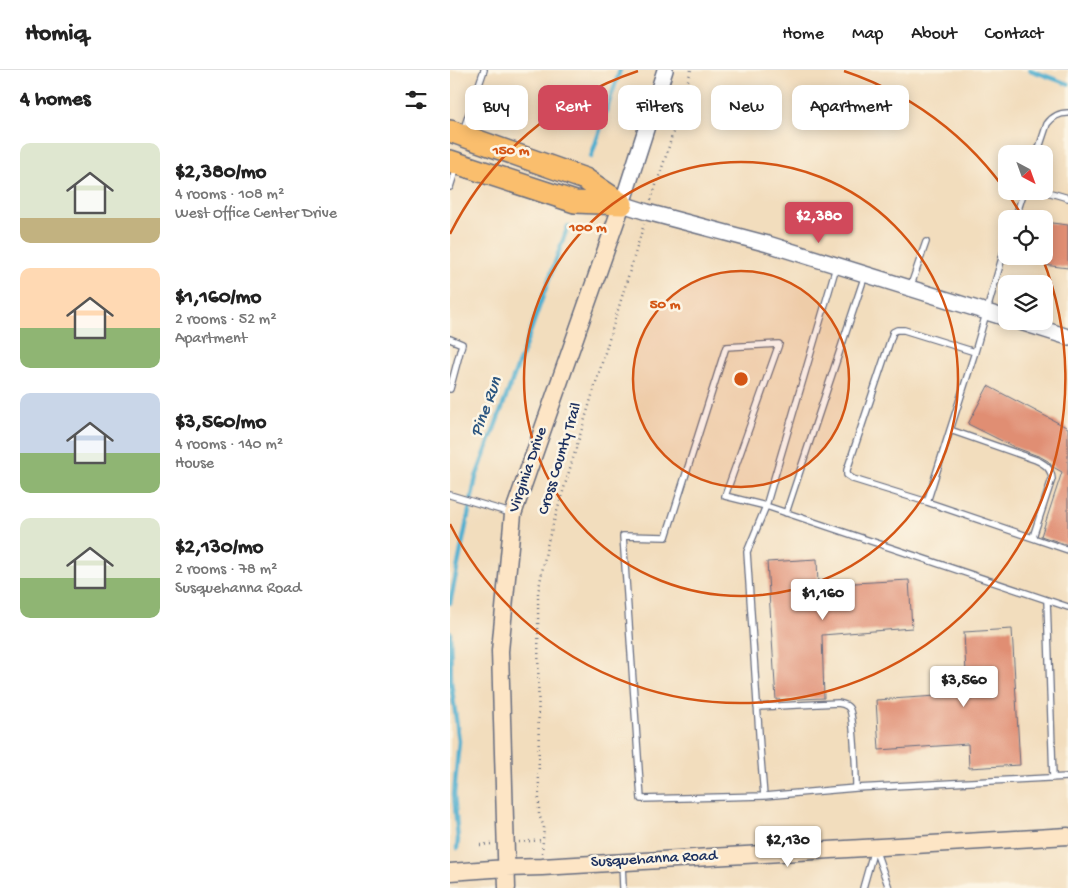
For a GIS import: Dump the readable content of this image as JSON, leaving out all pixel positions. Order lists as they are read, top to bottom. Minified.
{"streets":{"main road":["Virginia Drive","Susquehanna Road"],"path":["Cross County Trail"]},"crossings":[["Cross County Trail","Susquehanna Road"],["Virginia Drive","Susquehanna Road"]],"water":["Pine Run"],"north":"bottom right","page":{"header":"Homiq","nav":["Home","Map","About","Contact"],"heading":"4 homes","chip":["Buy","Rent","Filters","New","Apartment"],"list":[{"name":"$2,380/mo","note":"4 rooms · 108 m² · West Office Center Drive"},{"name":"$1,160/mo","note":"2 rooms · 52 m² · Apartment"},{"name":"$3,560/mo","note":"4 rooms · 140 m² · House"},{"name":"$2,130/mo","note":"2 rooms · 78 m² · Susquehanna Road"}],"price":["$2,380","$1,160","$3,560","$2,130"]},"rings":["150 m","100 m","50 m"]}
